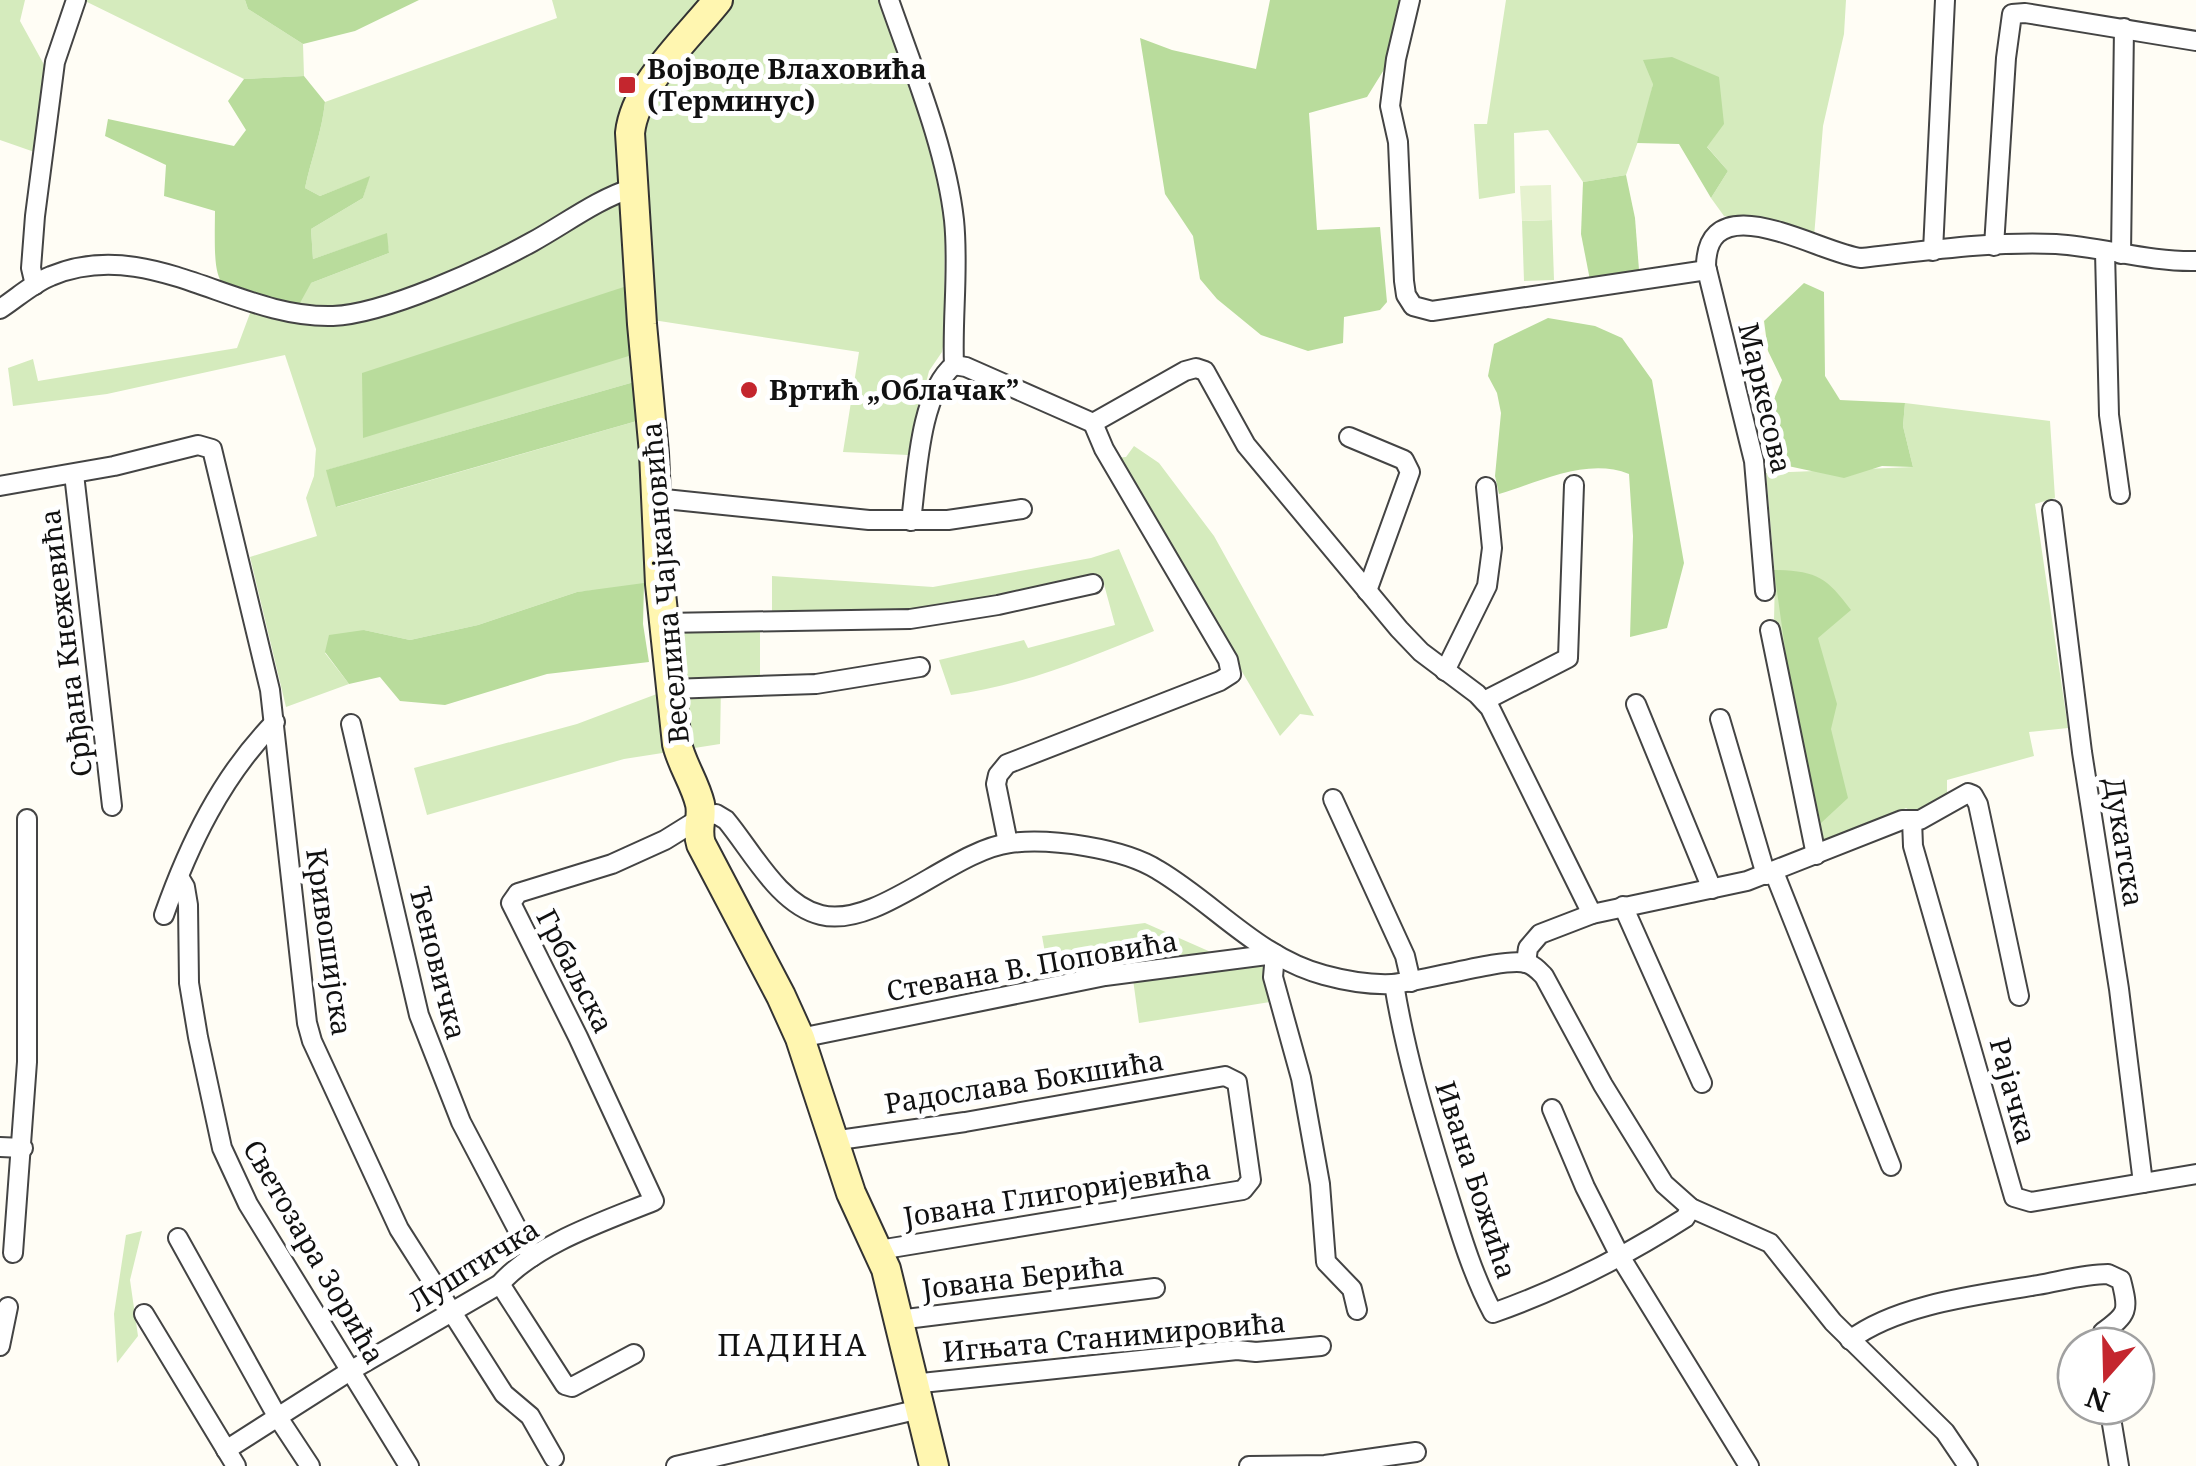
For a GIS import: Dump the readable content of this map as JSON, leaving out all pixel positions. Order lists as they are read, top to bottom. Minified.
{"streets":{"street":["Маркесова","Веселина Чајкановића","Срђана Кнежевића","Дукатска","Кривошијска","Ђеновичка","Стевана В. Поповића","Грбаљска","Радослава Бокшића","Рајачка","Ивана Божића","Јована Глигоријевића","Светозара Зорића","Луштичка","Јована Берића","Игњата Станимировића"]},"crossings":[["Веселина Чајкановића","Стевана В. Поповића"],["Веселина Чајкановића","Грбаљска"],["Веселина Чајкановића","Радослава Бокшића"],["Веселина Чајкановића","Јована Глигоријевића"],["Веселина Чајкановића","Јована Берића"],["Веселина Чајкановића","Игњата Станимировића"],["Срђана Кнежевића","Кривошијска"],["Дукатска","Рајачка"],["Кривошијска","Луштичка"],["Ђеновичка","Луштичка"],["Грбаљска","Луштичка"],["Радослава Бокшића","Јована Глигоријевића"],["Светозара Зорића","Луштичка"]],"districts":["ПАДИНА"],"places":{"transit":["Војводе Влаховића (Терминус)"],"other":["Вртић „Облачак”"]},"north":"bottom"}
